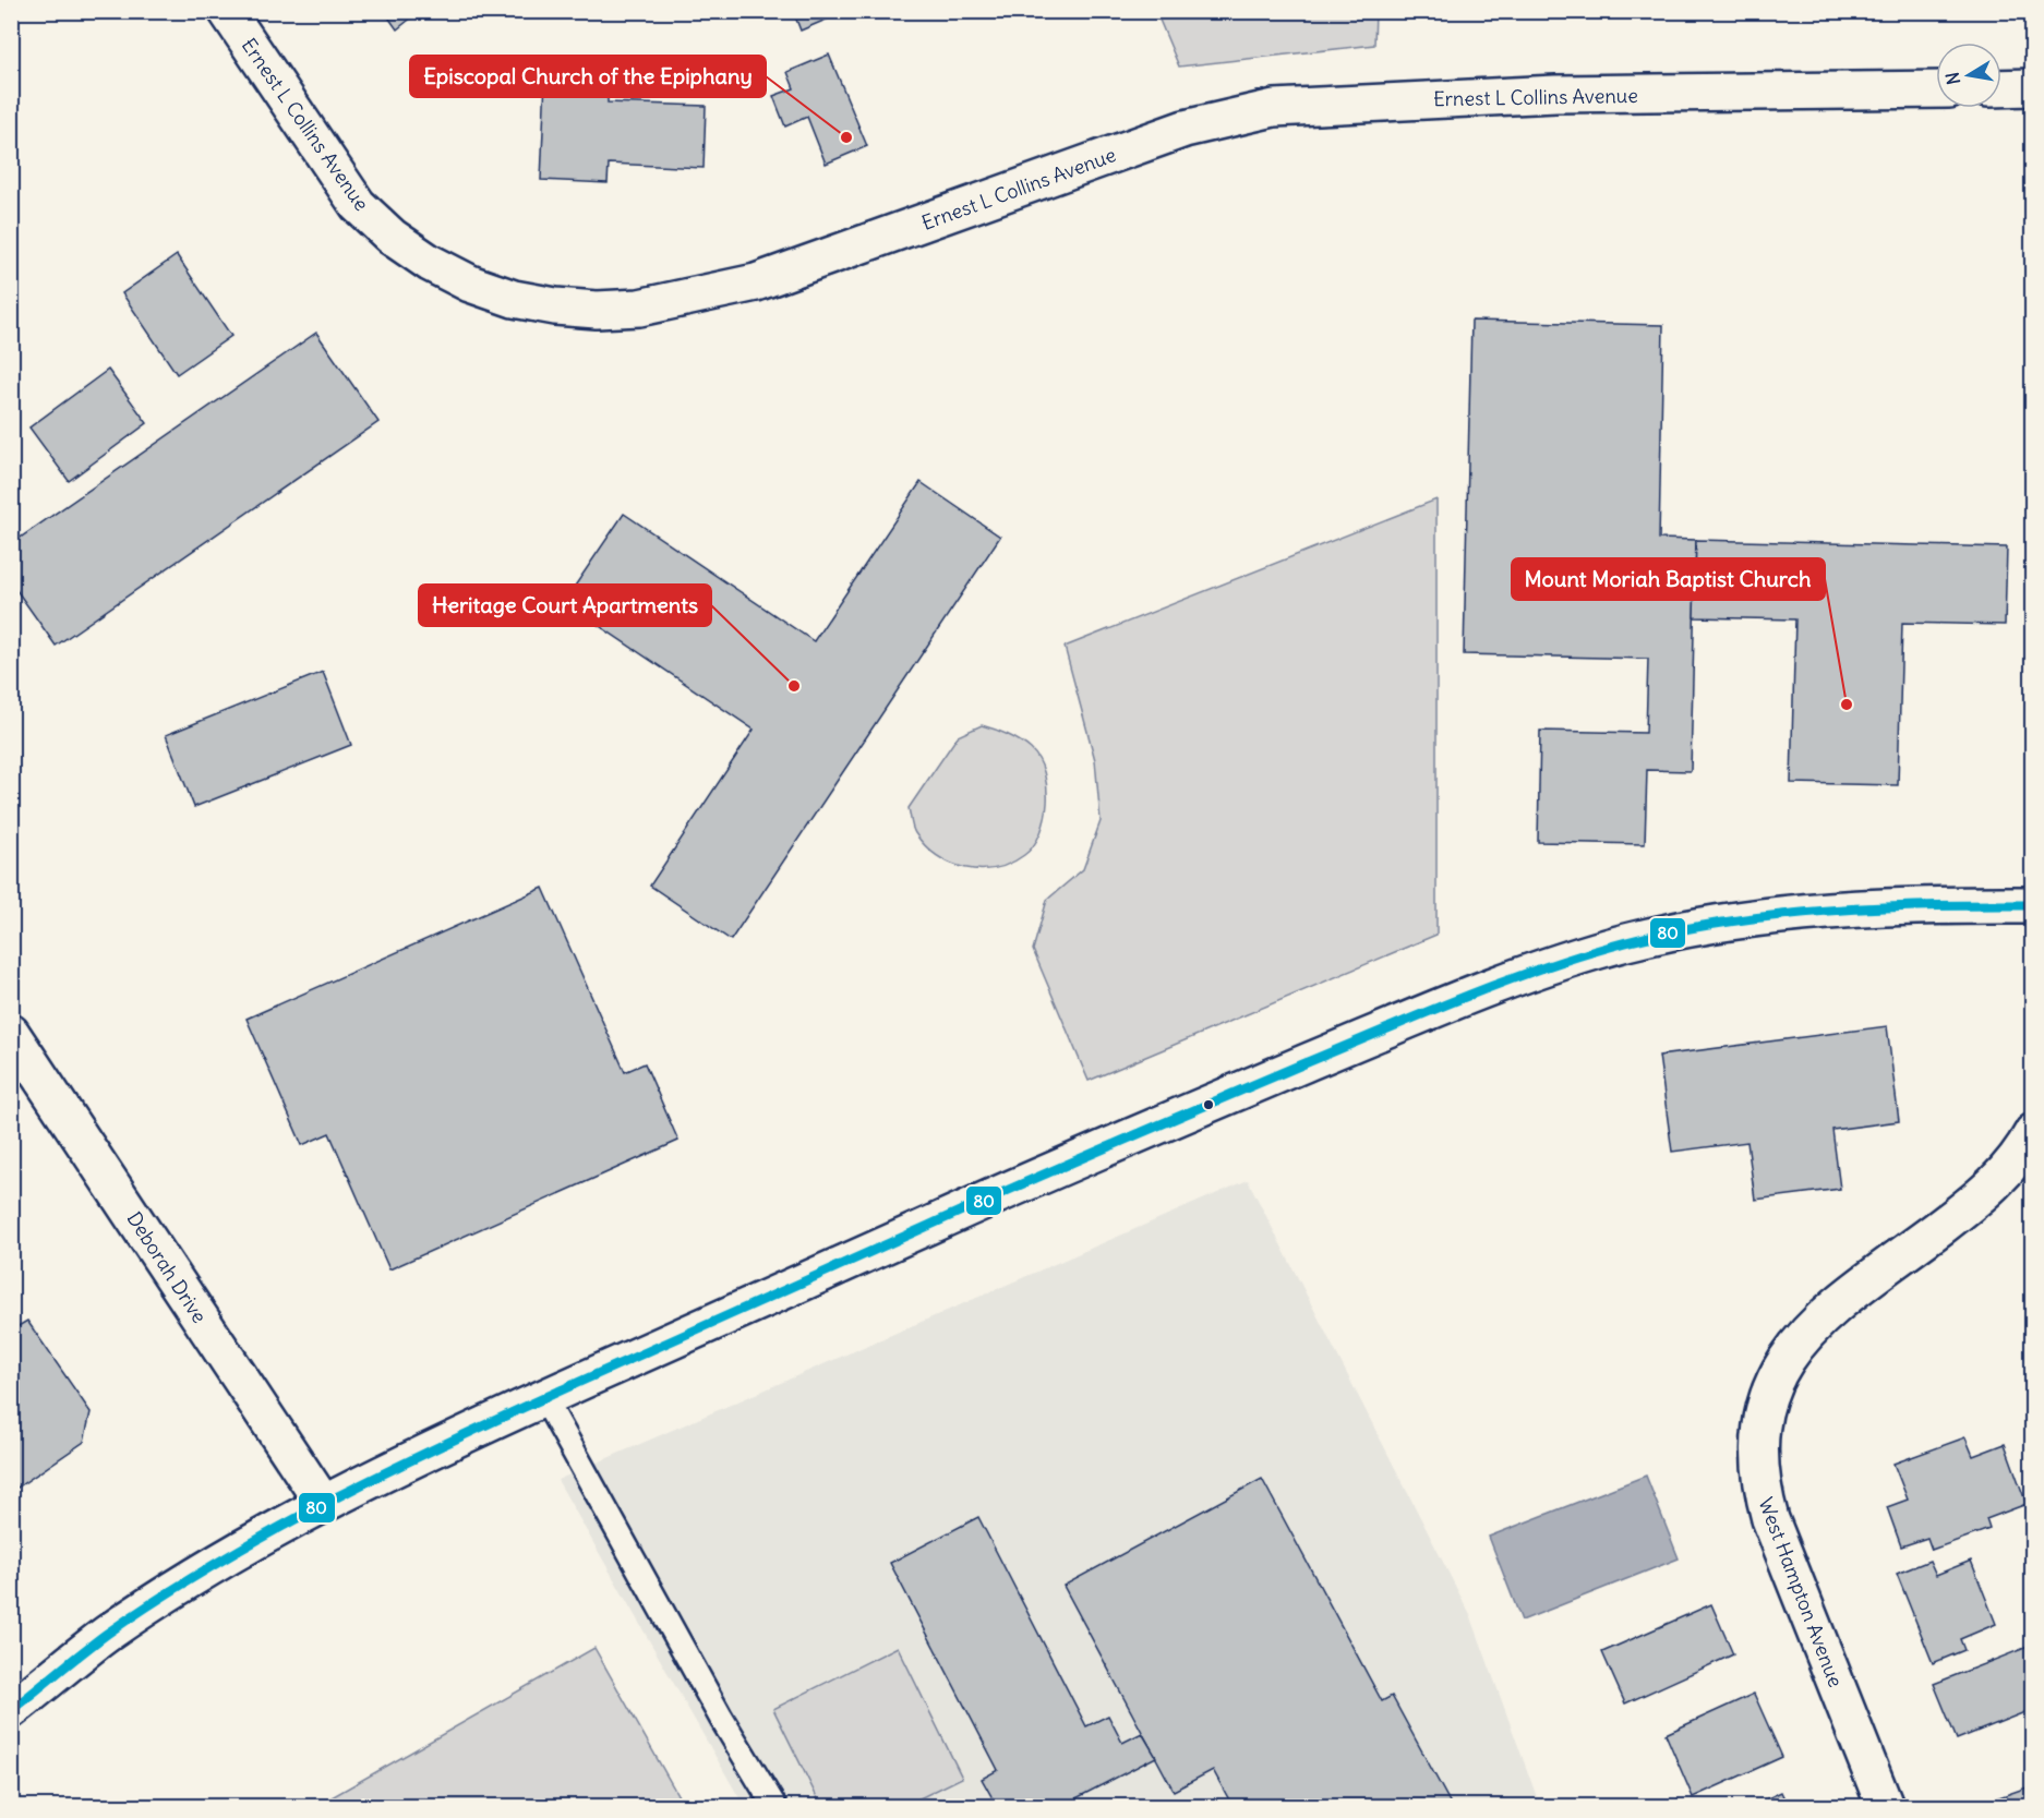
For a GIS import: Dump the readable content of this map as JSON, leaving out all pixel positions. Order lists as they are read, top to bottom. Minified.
{"streets":{"street":["Ernest L Collins Avenue","Deborah Drive","West Hampton Avenue"]},"places":["Episcopal Church of the Epiphany","Heritage Court Apartments","Mount Moriah Baptist Church"],"lines":["transit line 80"],"north":"left"}
